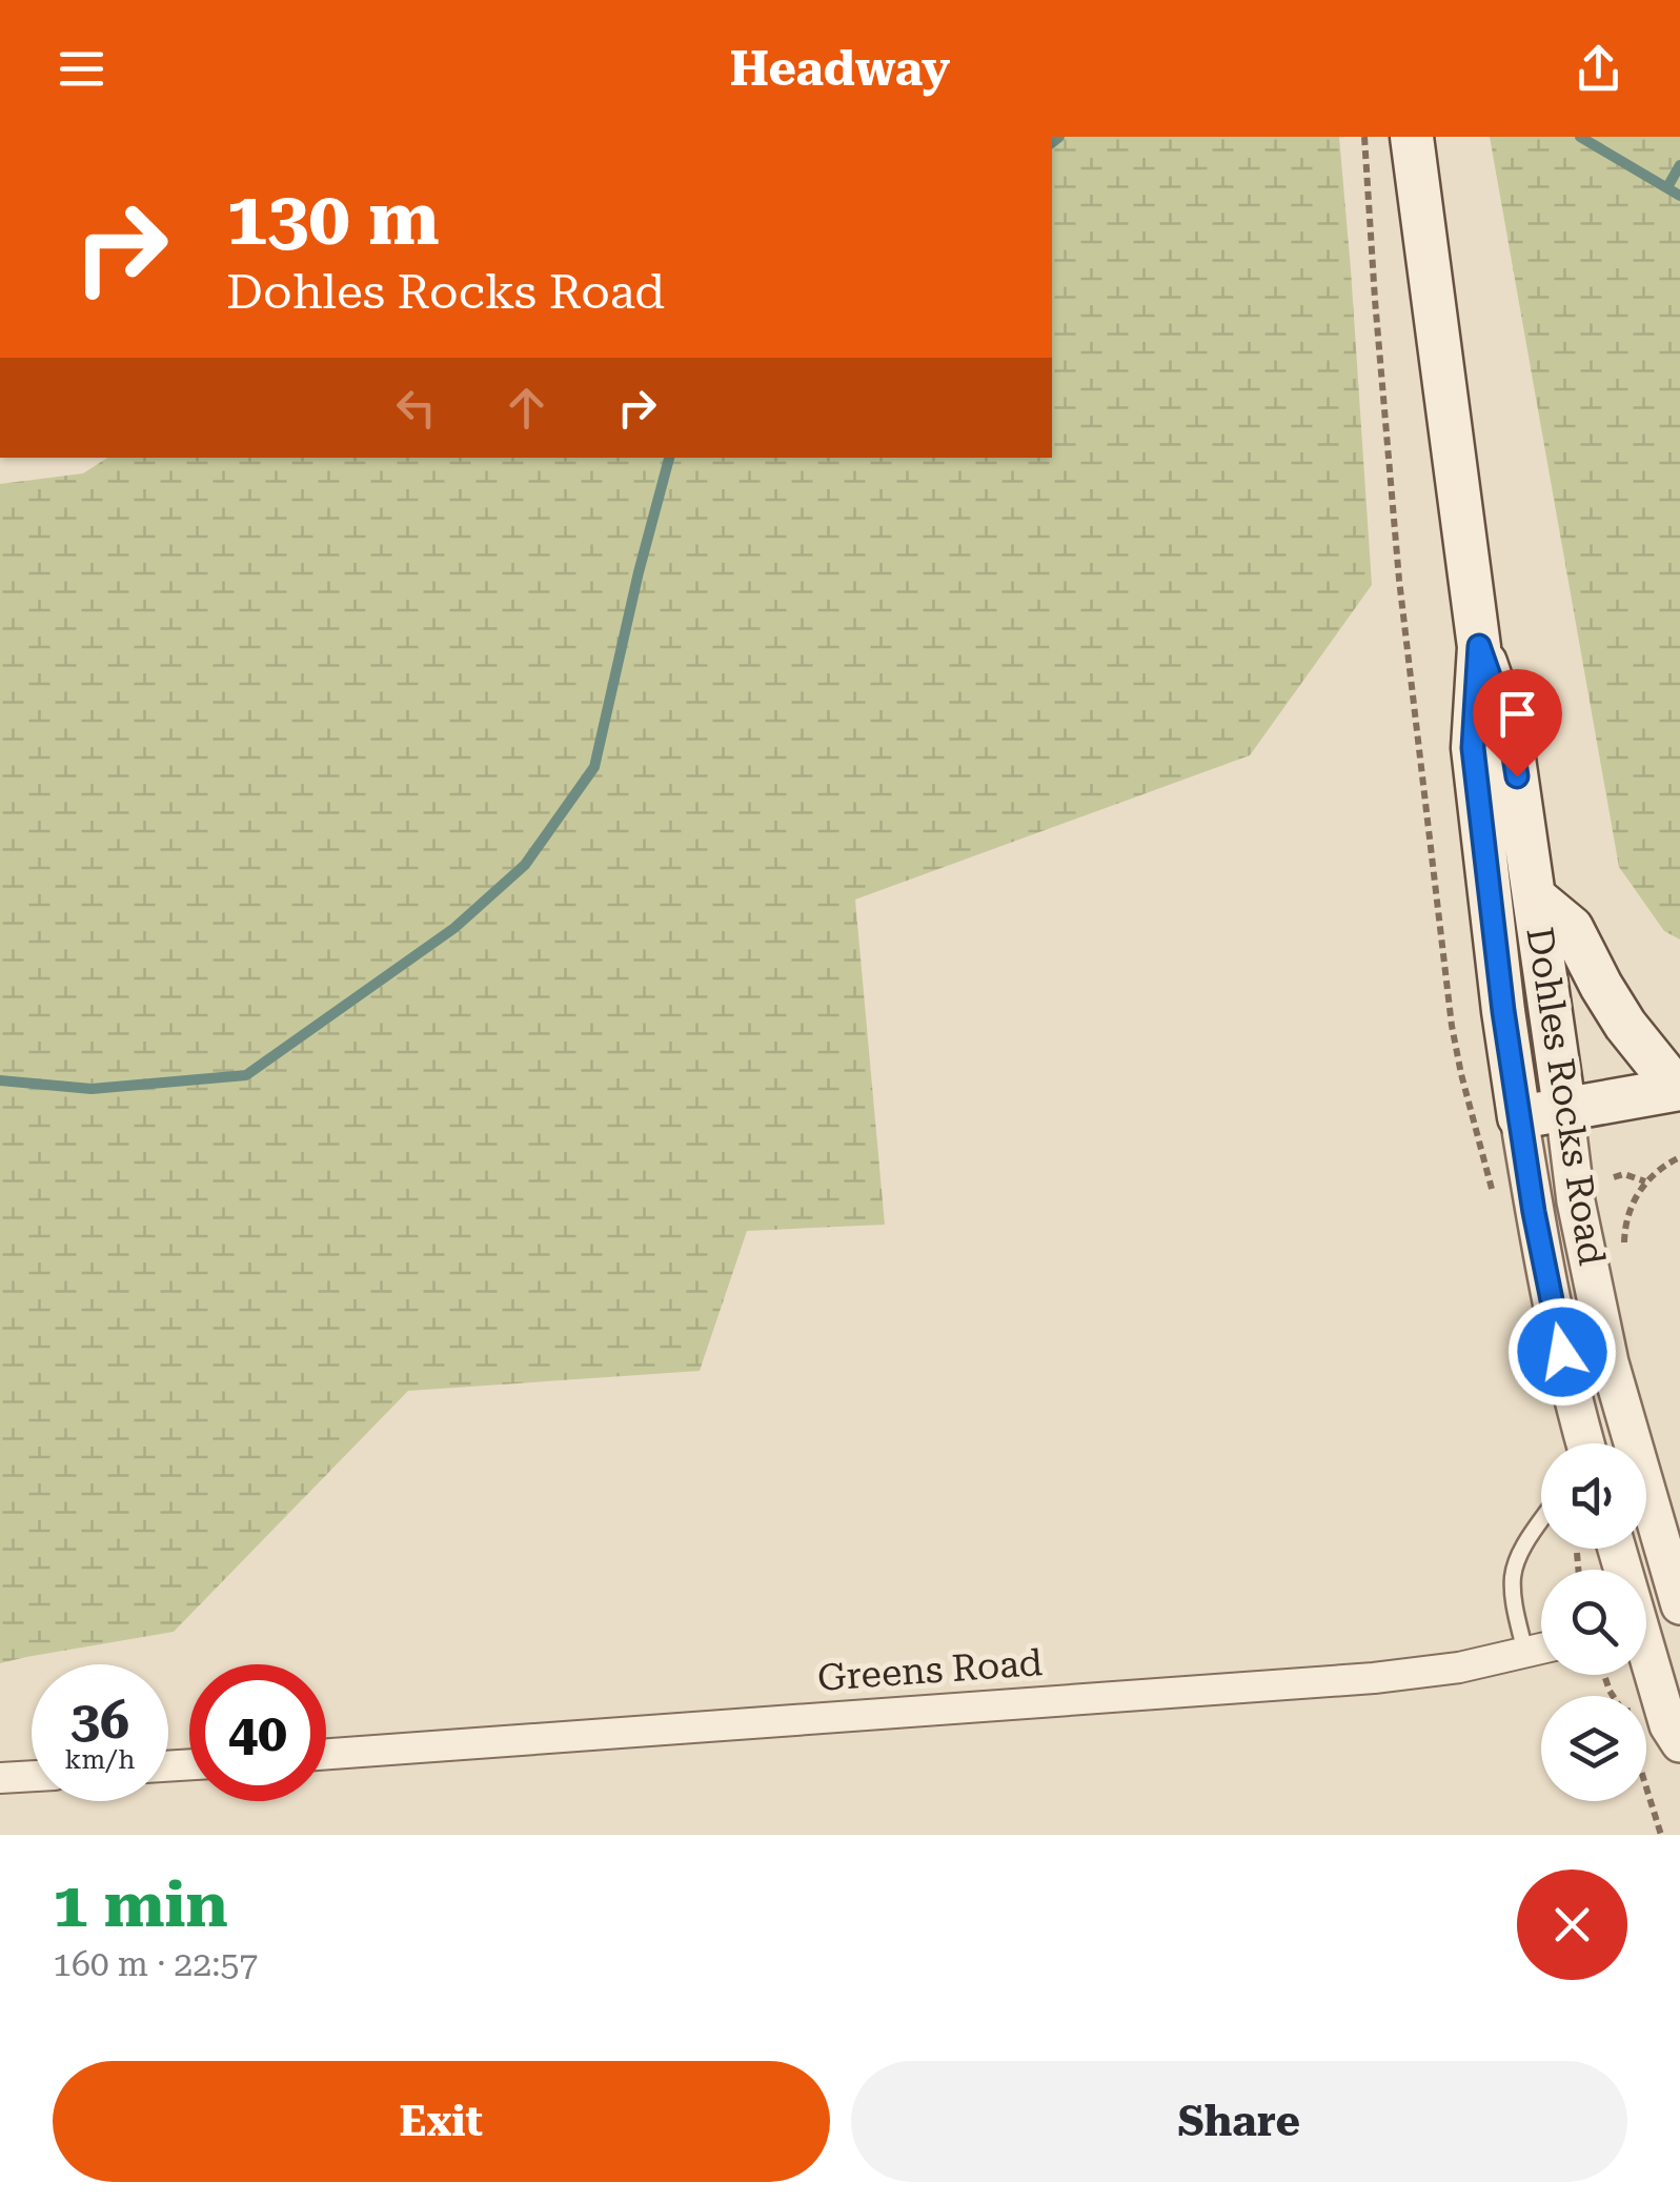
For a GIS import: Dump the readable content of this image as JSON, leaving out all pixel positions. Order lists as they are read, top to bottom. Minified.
{"streets":{"main road":["Dohles Rocks Road"],"street":["Greens Road"]},"page":{"header":"Headway","turn":["130 m","Dohles Rocks Road"],"speed":"36 km/h","limit":"40","heading":["1 min","160 m · 22:57"],"buttons":["Exit","Share"]}}
